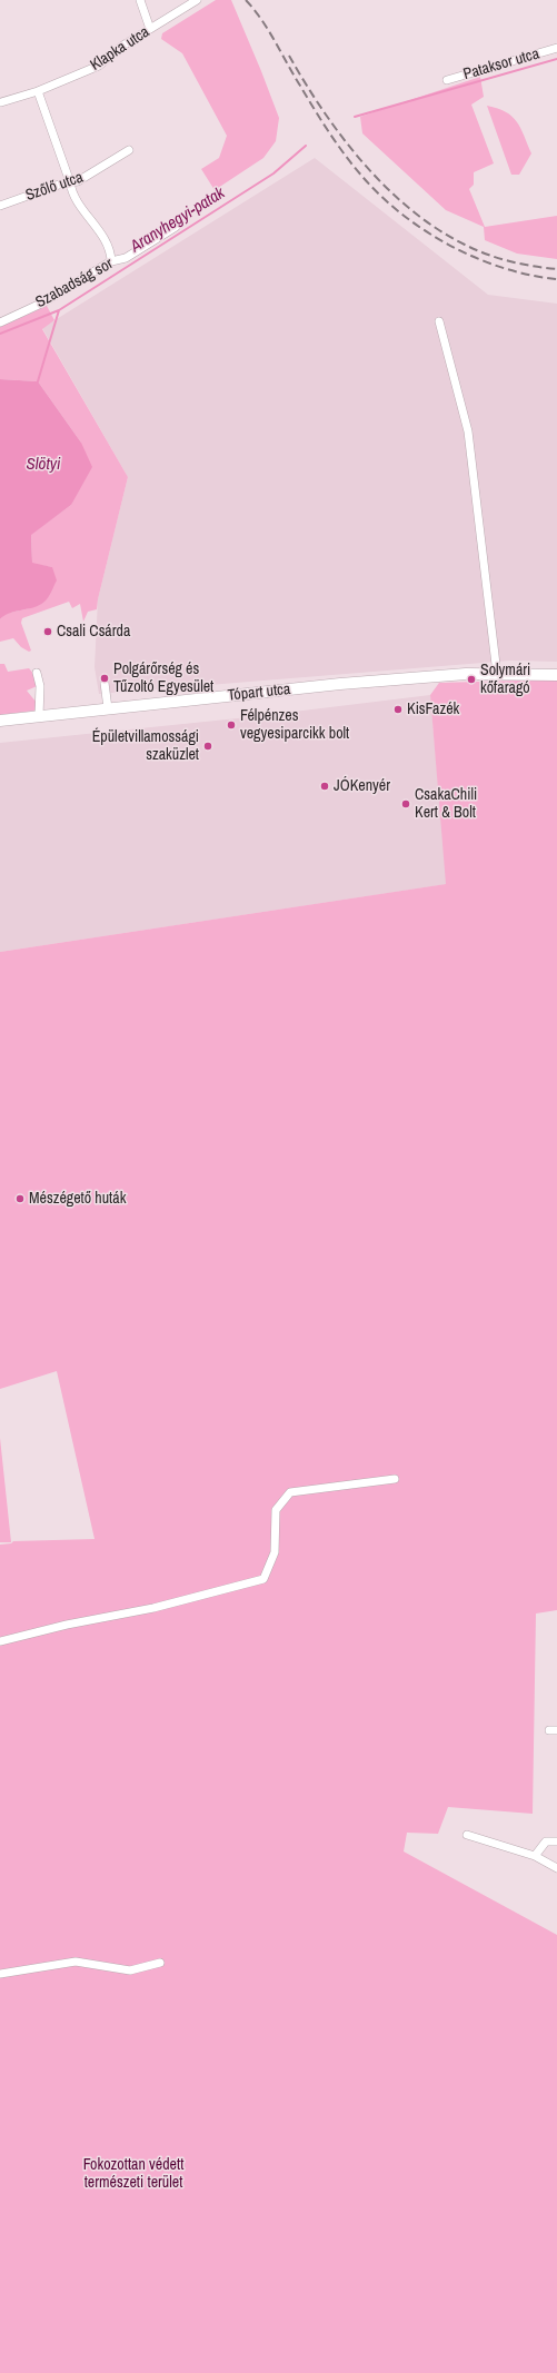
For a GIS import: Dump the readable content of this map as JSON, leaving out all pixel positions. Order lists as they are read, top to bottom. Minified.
{"streets":{"main road":["Tópart utca"],"street":["Klapka utca","Pataksor utca","Szőlő utca","Szabadság sor"]},"water":["Aranyhegyi-patak","Slötyi"],"parks":["Fokozottan védett természeti terület"],"places":["Csali Csárda","Polgárőrség és Tűzoltó Egyesület","Solymári kőfaragó","KisFazék","Félpénzes vegyesiparcikk bolt","Épületvillamossági szaküzlet","JÓKenyér","CsakaChili Kert & Bolt","Mészégető huták"]}
